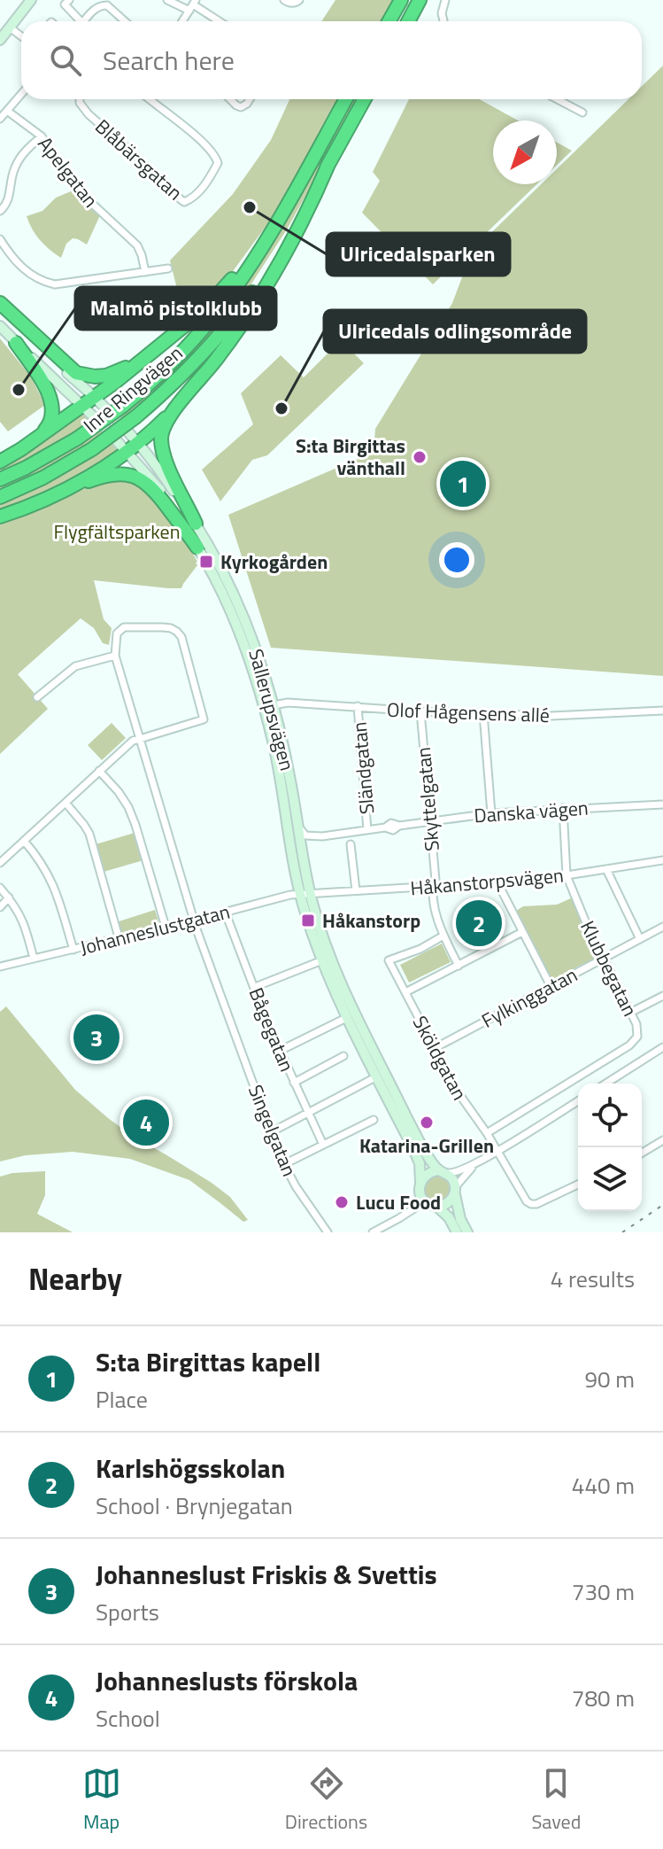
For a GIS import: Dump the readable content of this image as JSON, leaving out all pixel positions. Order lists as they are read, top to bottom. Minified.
{"streets":{"highway":["Inre Ringvägen"],"main road":["Sallerupsvägen"],"street":["Blåbärsgatan","Apelgatan","Olof Hågensens allé","Sländgatan","Skyttelgatan","Danska vägen","Håkanstorpsvägen","Johanneslustgatan","Klubbegatan","Fylkinggatan","Bågegatan","Sköldgatan","Singelgatan"]},"crossings":[["Sallerupsvägen","Olof Hågensens allé"],["Sallerupsvägen","Danska vägen"],["Sallerupsvägen","Håkanstorpsvägen"],["Sallerupsvägen","Johanneslustgatan"],["Olof Hågensens allé","Sländgatan"],["Olof Hågensens allé","Skyttelgatan"],["Sländgatan","Danska vägen"],["Skyttelgatan","Danska vägen"],["Skyttelgatan","Håkanstorpsvägen"],["Skyttelgatan","Sköldgatan"],["Danska vägen","Klubbegatan"],["Håkanstorpsvägen","Johanneslustgatan"],["Håkanstorpsvägen","Klubbegatan"],["Johanneslustgatan","Bågegatan"],["Johanneslustgatan","Singelgatan"],["Klubbegatan","Fylkinggatan"],["Klubbegatan","Sköldgatan"],["Fylkinggatan","Sköldgatan"]],"parks":["Flygfältsparken"],"places":{"other":["Ulricedalsparken","Malmö pistolklubb","Ulricedals odlingsområde","S:ta Birgittas vänthall","Katarina-Grillen","Lucu Food"],"transit":["Kyrkogården","Håkanstorp"]},"north":"bottom left","page":{"search":"Search here","pins":["1","2","3","4"],"heading":["Nearby","4 results"],"list":[{"mark":"1","name":"S:ta Birgittas kapell","note":"Place","value":"90 m"},{"mark":"2","name":"Karlshögsskolan","note":"School · Brynjegatan","value":"440 m"},{"mark":"3","name":"Johanneslust Friskis & Svettis","note":"Sports","value":"730 m"},{"mark":"4","name":"Johanneslusts förskola","note":"School","value":"780 m"}],"nav":["Map","Directions","Saved"]}}
